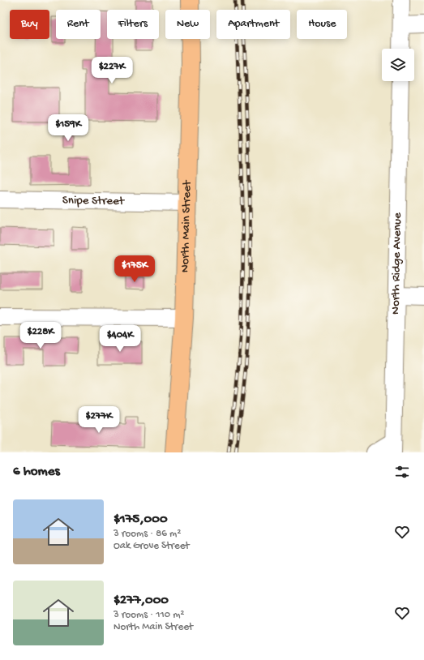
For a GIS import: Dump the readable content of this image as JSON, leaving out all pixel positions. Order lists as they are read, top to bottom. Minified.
{"streets":{"main road":["North Main Street"],"street":["Snipe Street","North Ridge Avenue"]},"crossings":[["Snipe Street","North Main Street"]],"page":{"chip":["Buy","Rent","Filters","New","Apartment","House"],"price":["$227K","$159K","$175K","$228K","$404K","$277K"],"heading":"6 homes","list":[{"name":"$175,000","note":"3 rooms · 86 m² · Oak Grove Street"},{"name":"$277,000","note":"3 rooms · 110 m² · North Main Street"}]}}
